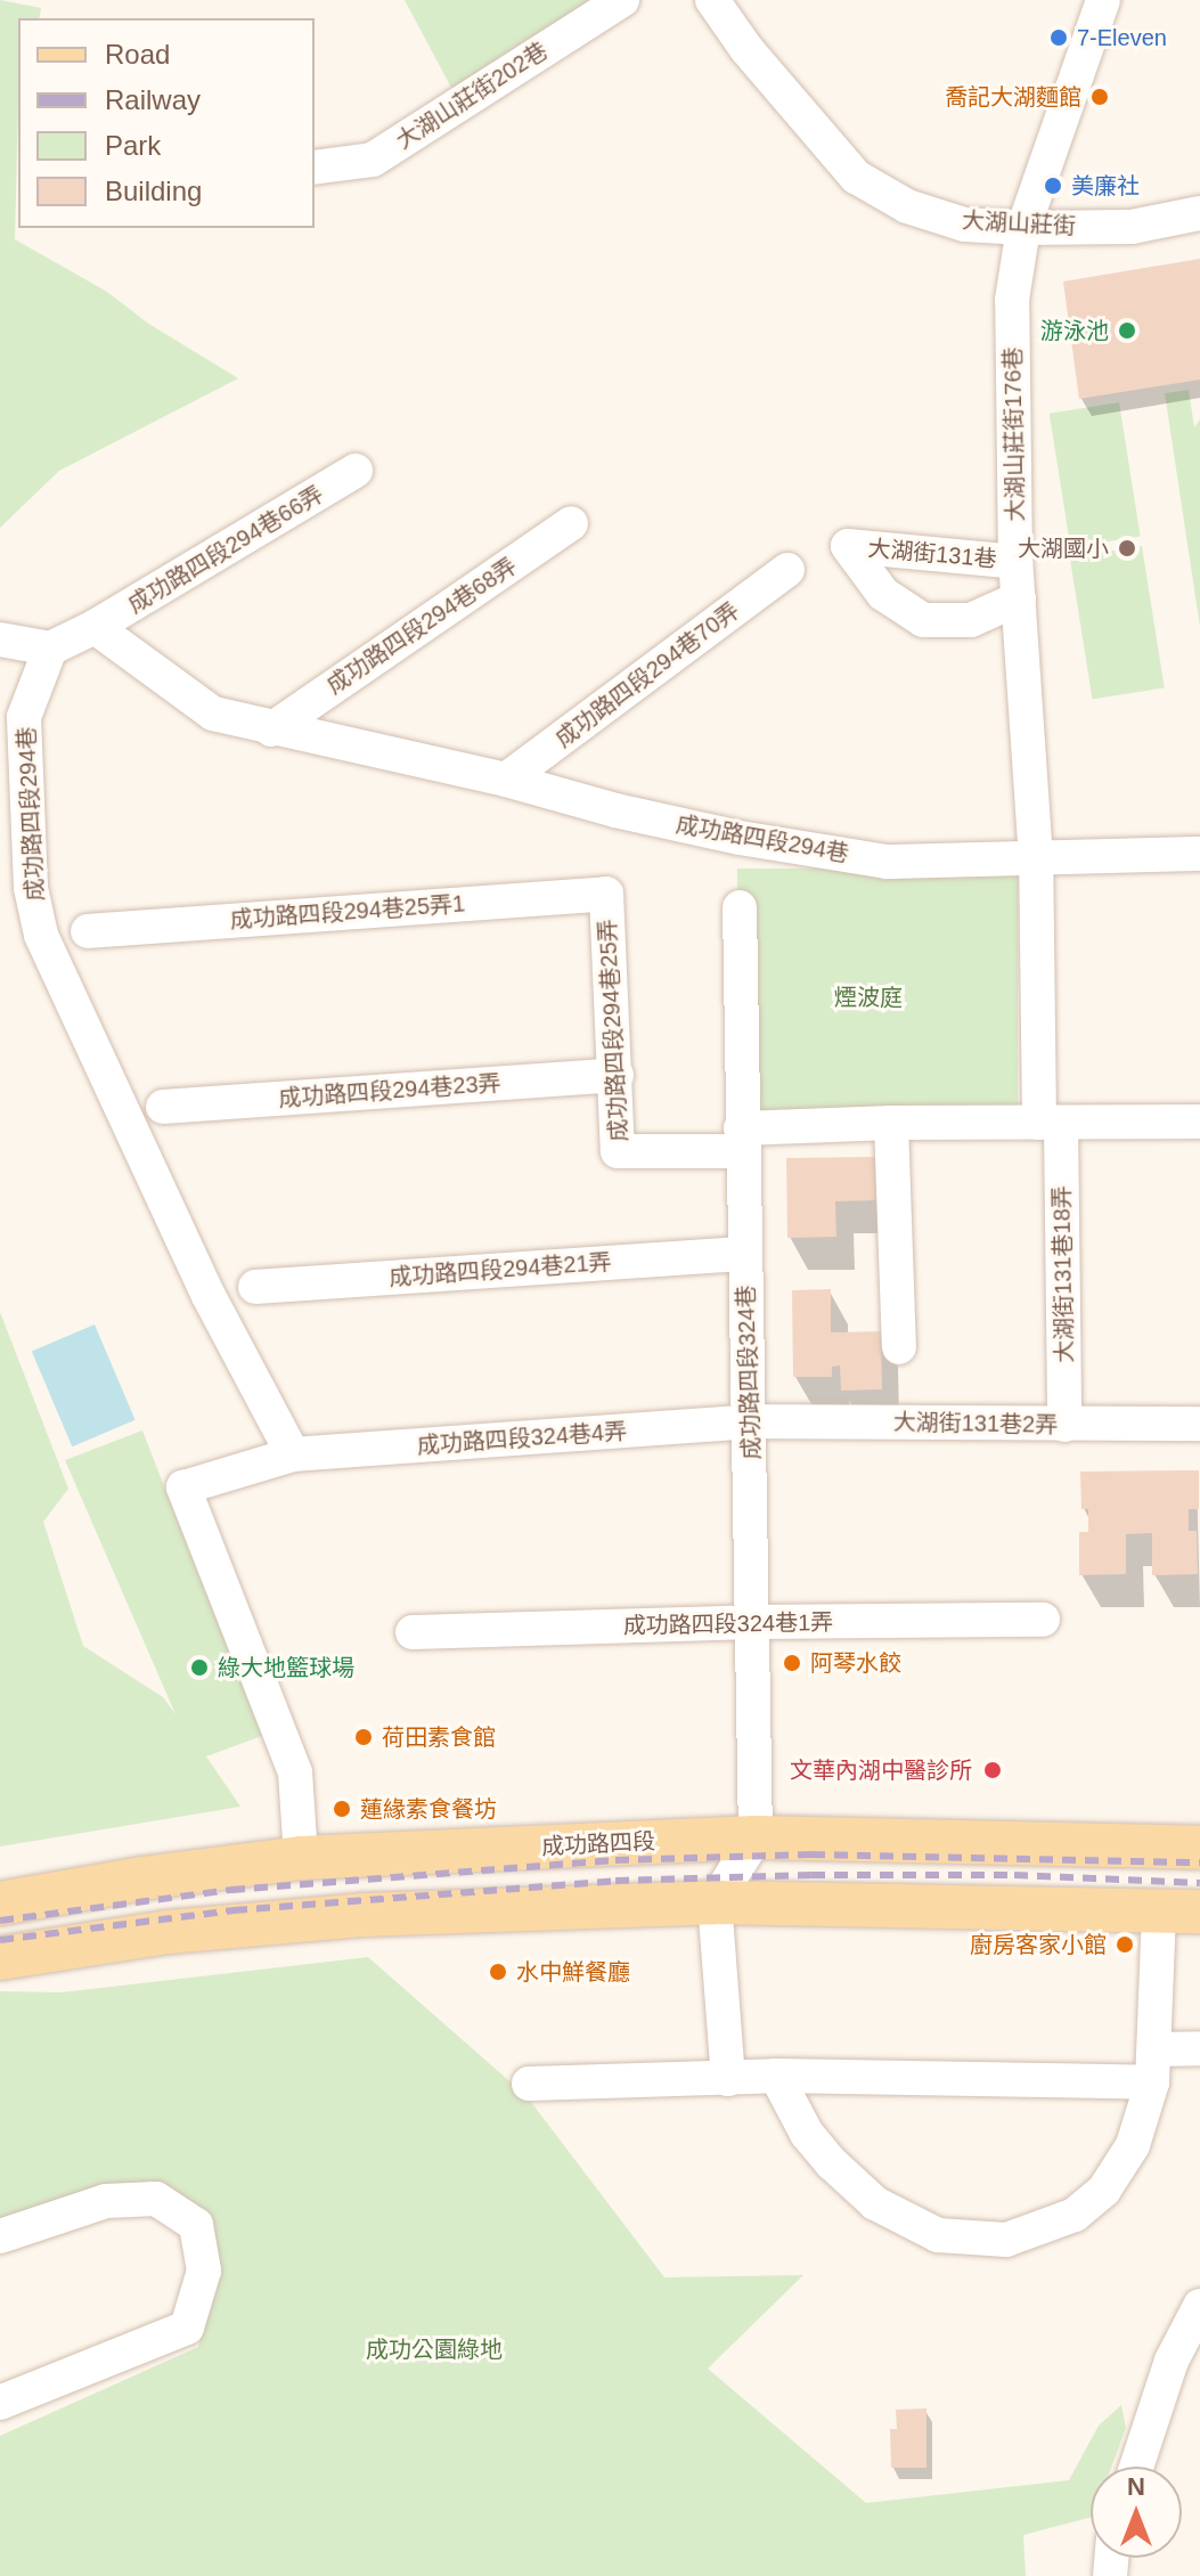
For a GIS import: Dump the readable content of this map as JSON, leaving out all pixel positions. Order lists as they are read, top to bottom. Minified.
{"streets":{"main road":["成功路四段"],"street":["大湖山莊街202巷","大湖山莊街","大湖山莊街176巷","成功路四段294巷66弄","大湖街131巷","成功路四段294巷68弄","成功路四段294巷70弄","成功路四段294巷","成功路四段294巷25弄1","成功路四段294巷25弄","成功路四段294巷23弄","成功路四段294巷21弄","大湖街131巷18弄","成功路四段324巷","大湖街131巷2弄","成功路四段324巷4弄","成功路四段324巷1弄"]},"crossings":[["大湖山莊街","大湖山莊街176巷"],["大湖山莊街176巷","大湖街131巷"],["大湖山莊街176巷","成功路四段294巷"],["大湖山莊街176巷","大湖街131巷18弄"],["成功路四段294巷66弄","成功路四段294巷"],["成功路四段294巷68弄","成功路四段294巷"],["成功路四段294巷70弄","成功路四段294巷"],["成功路四段294巷","大湖街131巷18弄"],["成功路四段294巷","成功路四段324巷4弄"],["成功路四段294巷25弄1","成功路四段294巷25弄"],["成功路四段294巷25弄","成功路四段294巷23弄"],["成功路四段294巷25弄","成功路四段324巷"],["成功路四段294巷21弄","成功路四段324巷"],["大湖街131巷18弄","大湖街131巷2弄"],["成功路四段324巷","大湖街131巷2弄"],["成功路四段324巷","成功路四段324巷4弄"],["成功路四段324巷","成功路四段324巷1弄"],["成功路四段324巷","成功路四段"],["大湖街131巷2弄","成功路四段324巷4弄"]],"parks":["煙波庭","成功公園綠地"],"places":["7-Eleven","喬記大湖麵館","美廉社","游泳池","大湖國小","阿琴水餃","綠大地籃球場","荷田素食館","文華內湖中醫診所","蓮緣素食餐坊","廚房客家小館","水中鮮餐廳"],"legend":["Road","Railway","Park","Building"],"north":"top"}
